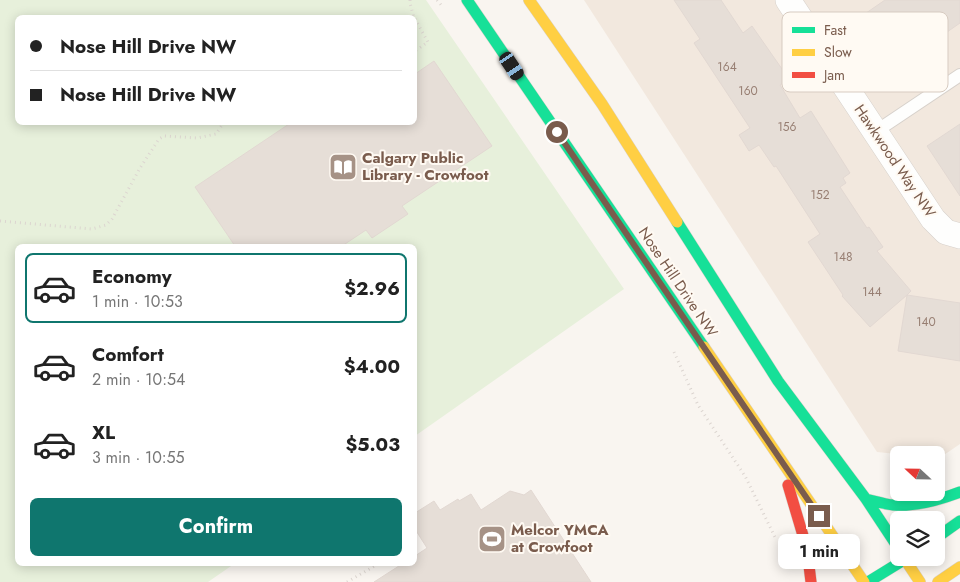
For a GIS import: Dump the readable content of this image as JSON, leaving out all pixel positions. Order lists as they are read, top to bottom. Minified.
{"streets":{"main road":["Nose Hill Drive NW"],"street":["Hawkwood Way NW"]},"places":{"library":["Calgary Public Library - Crowfoot"],"sports":["Melcor YMCA at Crowfoot"]},"house_numbers":["164","160","156","152","148","144","140"],"legend":["Fast","Slow","Jam"],"north":"left","page":{"banner":["Nose Hill Drive NW","Nose Hill Drive NW"],"list":[{"name":"Economy","note":"1 min · 10:53","value":"$2.96"},{"name":"Comfort","note":"2 min · 10:54","value":"$4.00"},{"name":"XL","note":"3 min · 10:55","value":"$5.03"}],"buttons":"Confirm","bubble":"1 min"}}
